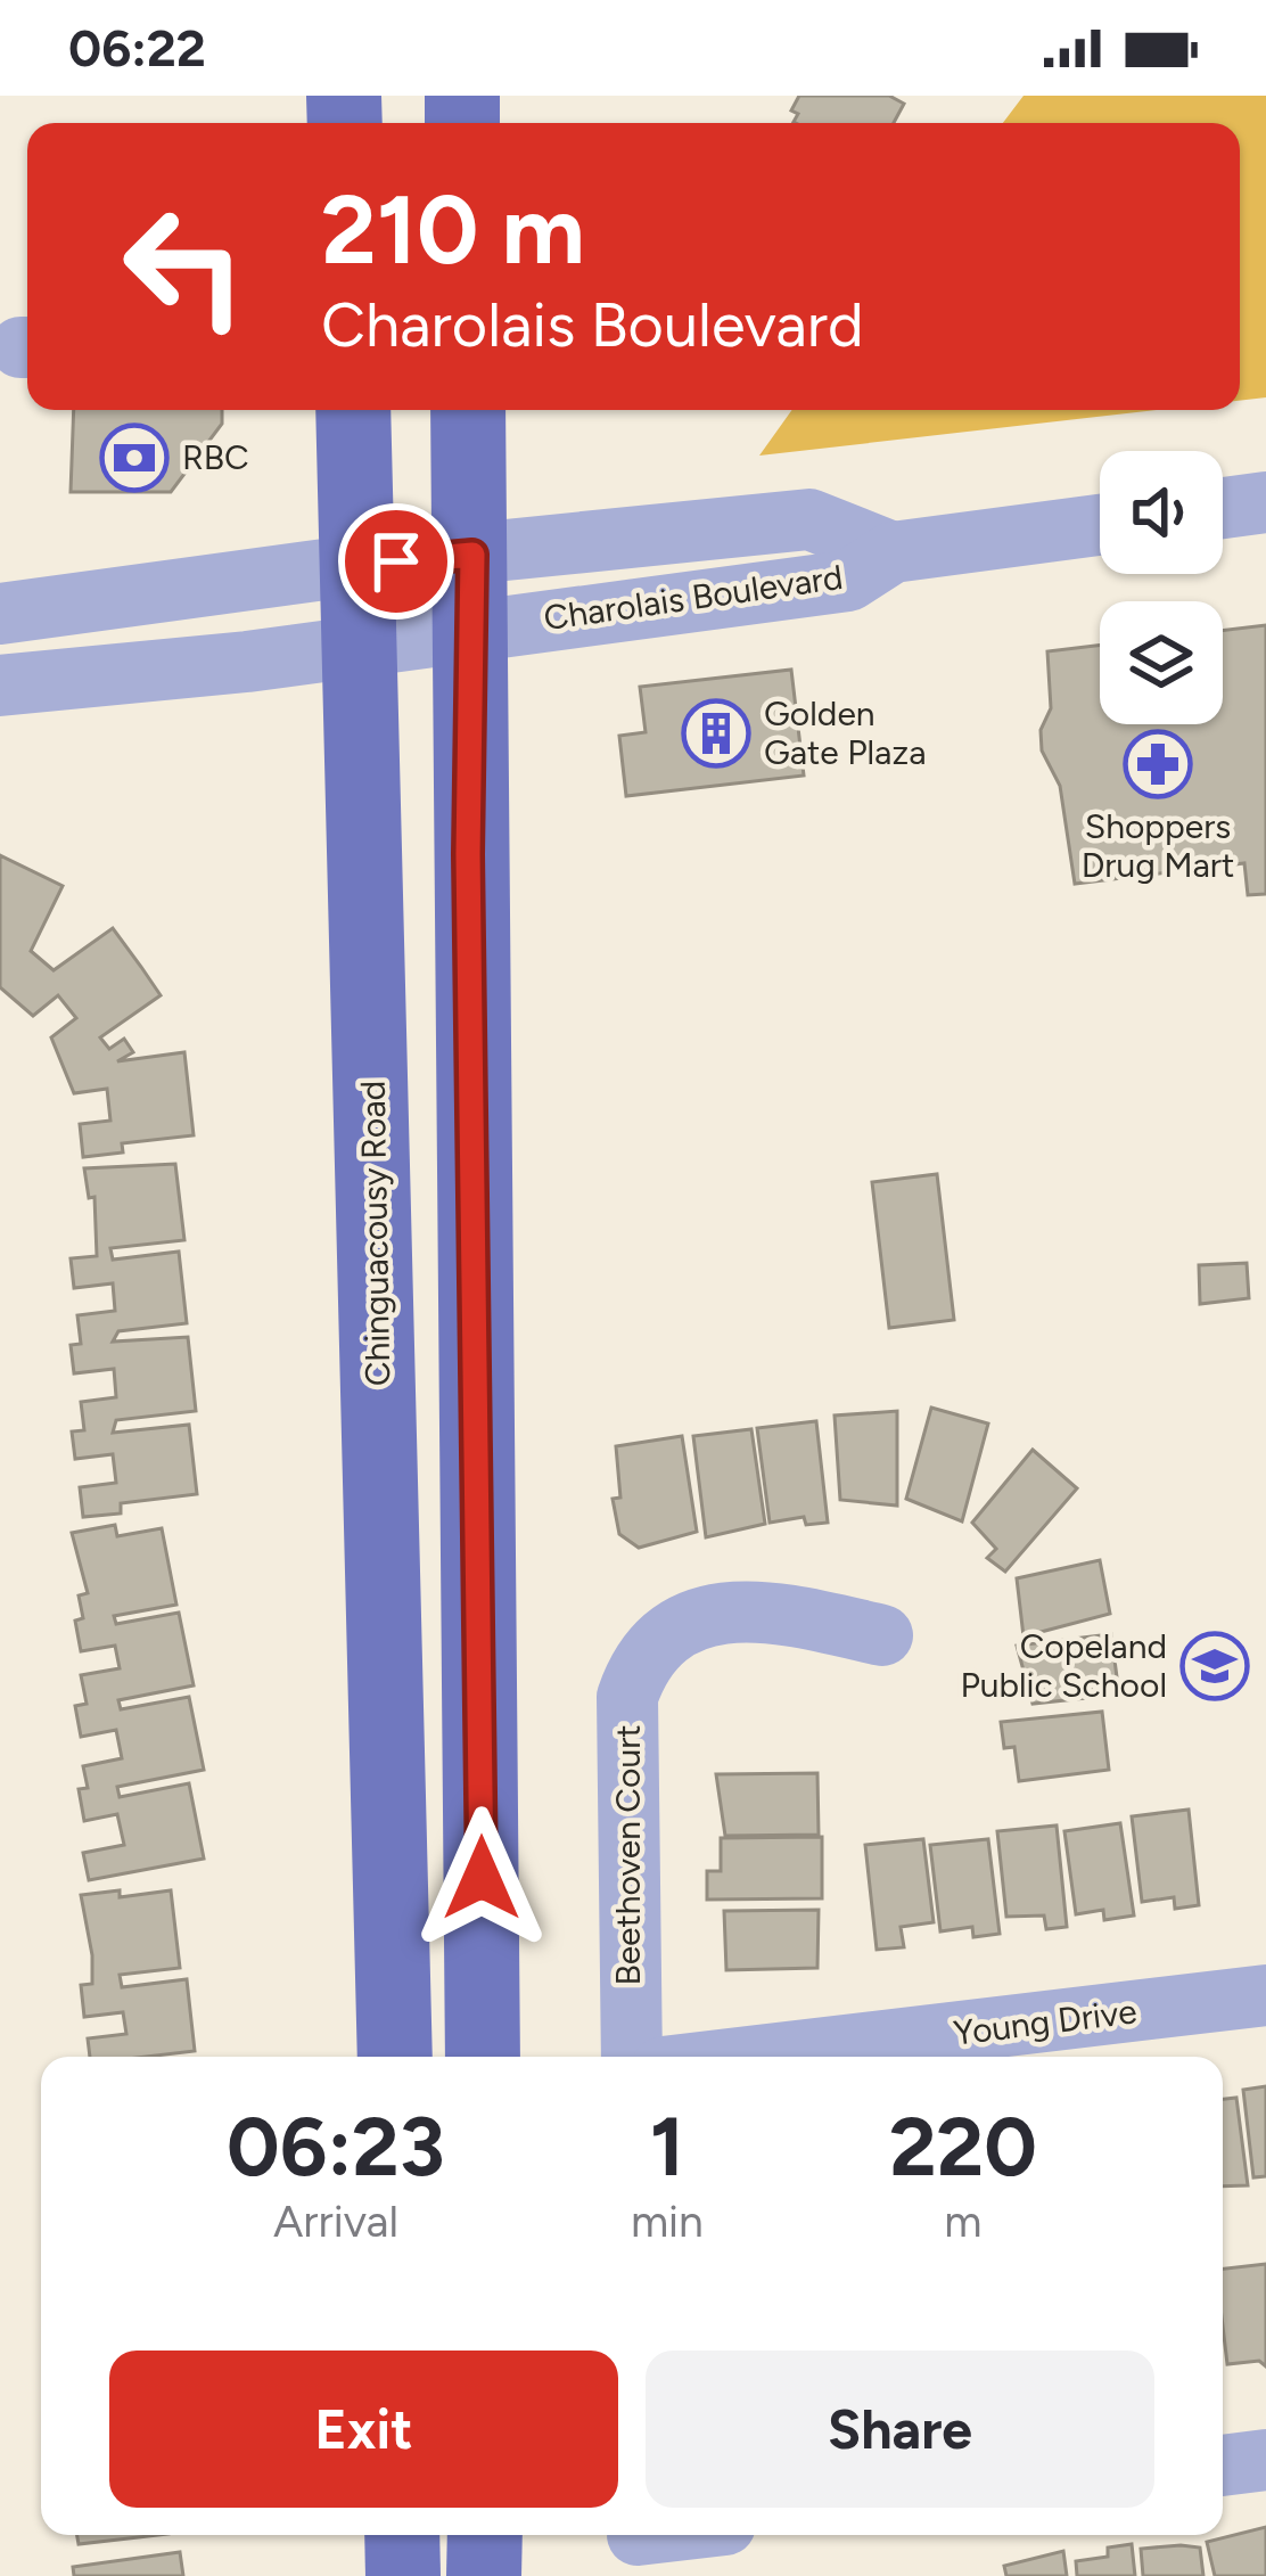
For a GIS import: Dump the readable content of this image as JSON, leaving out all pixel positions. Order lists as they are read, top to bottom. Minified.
{"streets":{"main road":["Chinguacousy Road"],"street":["Charolais Boulevard","Beethoven Court","Young Drive"]},"crossings":[["Charolais Boulevard","Chinguacousy Road"]],"places":{"bank":["RBC"],"building":["Golden Gate Plaza"],"pharmacy":["Shoppers Drug Mart"],"school or university":["Copeland Public School"]},"page":{"status":"06:22","turn":["210 m","Charolais Boulevard"],"eta":["06:23","Arrival","1","min","220","m"],"buttons":["Exit","Share"]}}
